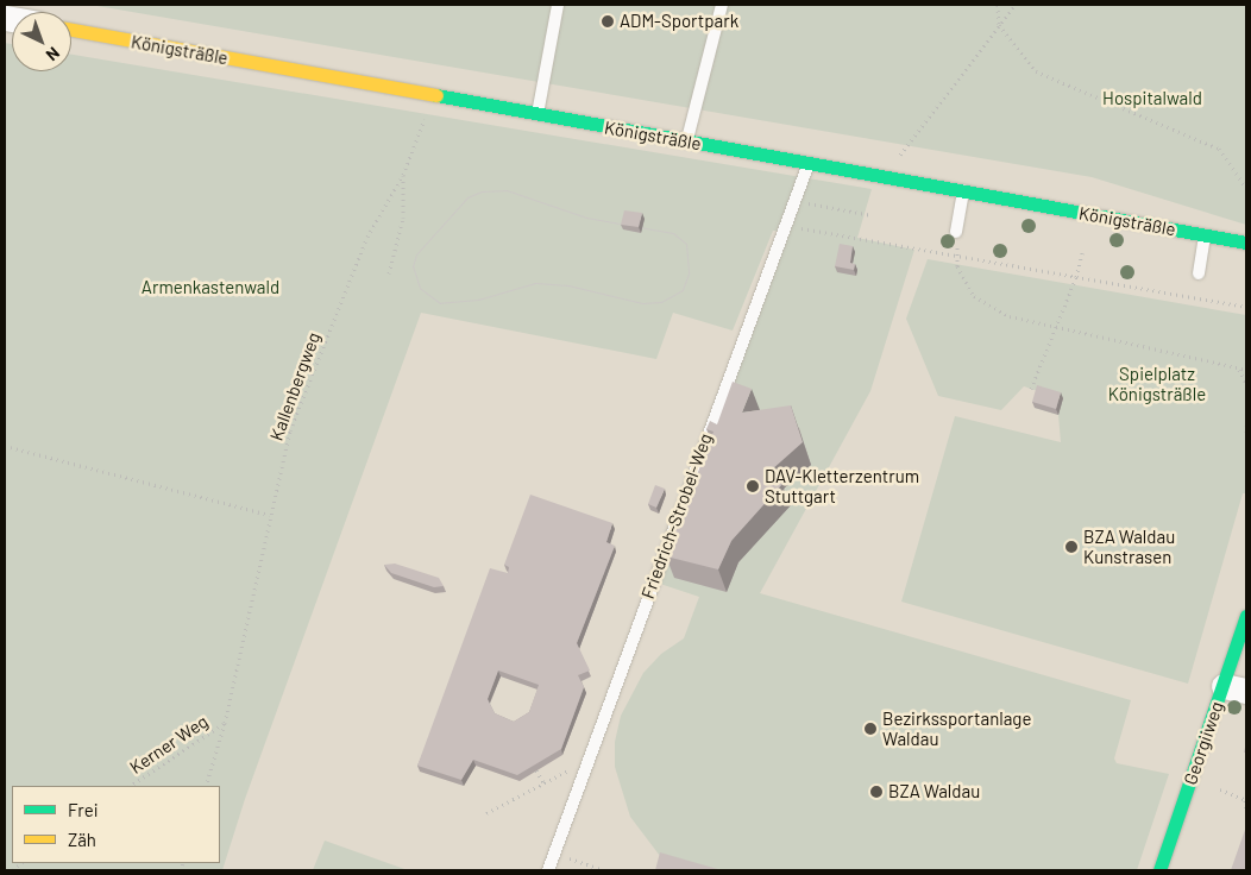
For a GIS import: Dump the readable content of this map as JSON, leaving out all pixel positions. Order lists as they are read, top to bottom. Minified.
{"streets":{"street":["Königsträßle","Georgiiweg"],"lane":["Friedrich-Strobel-Weg"],"path":["Kallenbergweg","Kerner Weg"]},"crossings":[["Königsträßle","Kallenbergweg"],["Königsträßle","Friedrich-Strobel-Weg"],["Kallenbergweg","Kerner Weg"]],"parks":["Hospitalwald","Armenkastenwald","Spielplatz Königsträßle"],"places":["ADM-Sportpark","DAV-Kletterzentrum Stuttgart","BZA Waldau Kunstrasen","Bezirkssportanlage Waldau","BZA Waldau"],"legend":["Frei","Zäh"],"north":"bottom right"}
